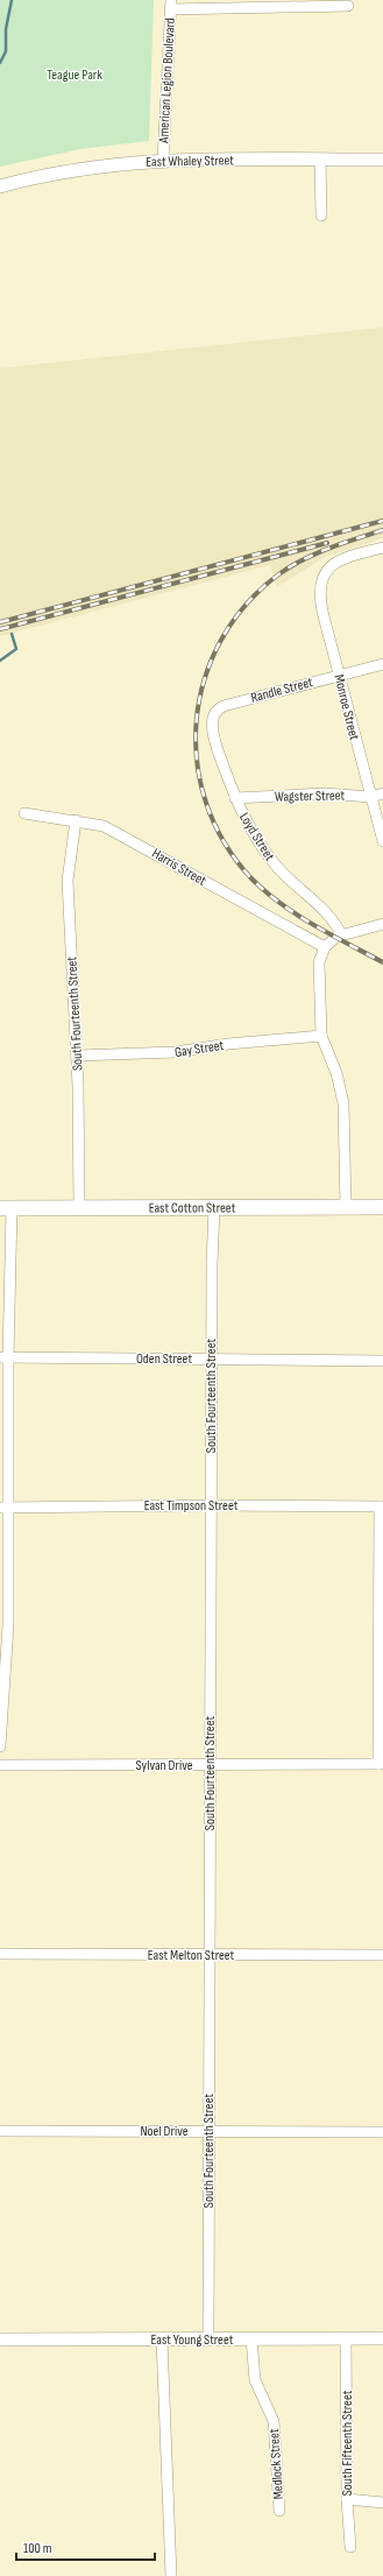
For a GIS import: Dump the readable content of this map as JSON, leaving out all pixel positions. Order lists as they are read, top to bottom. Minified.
{"streets":{"main road":["East Cotton Street"],"street":["American Legion Boulevard","East Whaley Street","Randle Street","Monroe Street","Wagster Street","Loyd Street","Harris Street","South Fourteenth Street","Gay Street","Oden Street","East Timpson Street","Sylvan Drive","East Melton Street","Noel Drive","East Young Street","South Fifteenth Street","Medlock Street"]},"crossings":[["American Legion Boulevard","East Whaley Street"],["Randle Street","Monroe Street"],["Randle Street","Loyd Street"],["Monroe Street","Wagster Street"],["Wagster Street","Loyd Street"],["Harris Street","South Fourteenth Street"],["South Fourteenth Street","Gay Street"],["South Fourteenth Street","East Cotton Street"],["South Fourteenth Street","Oden Street"],["South Fourteenth Street","East Timpson Street"],["South Fourteenth Street","Sylvan Drive"],["South Fourteenth Street","East Melton Street"],["South Fourteenth Street","Noel Drive"],["South Fourteenth Street","East Young Street"],["East Young Street","South Fifteenth Street"],["East Young Street","Medlock Street"]],"parks":["Teague Park"],"scale_bar":"100 m"}
